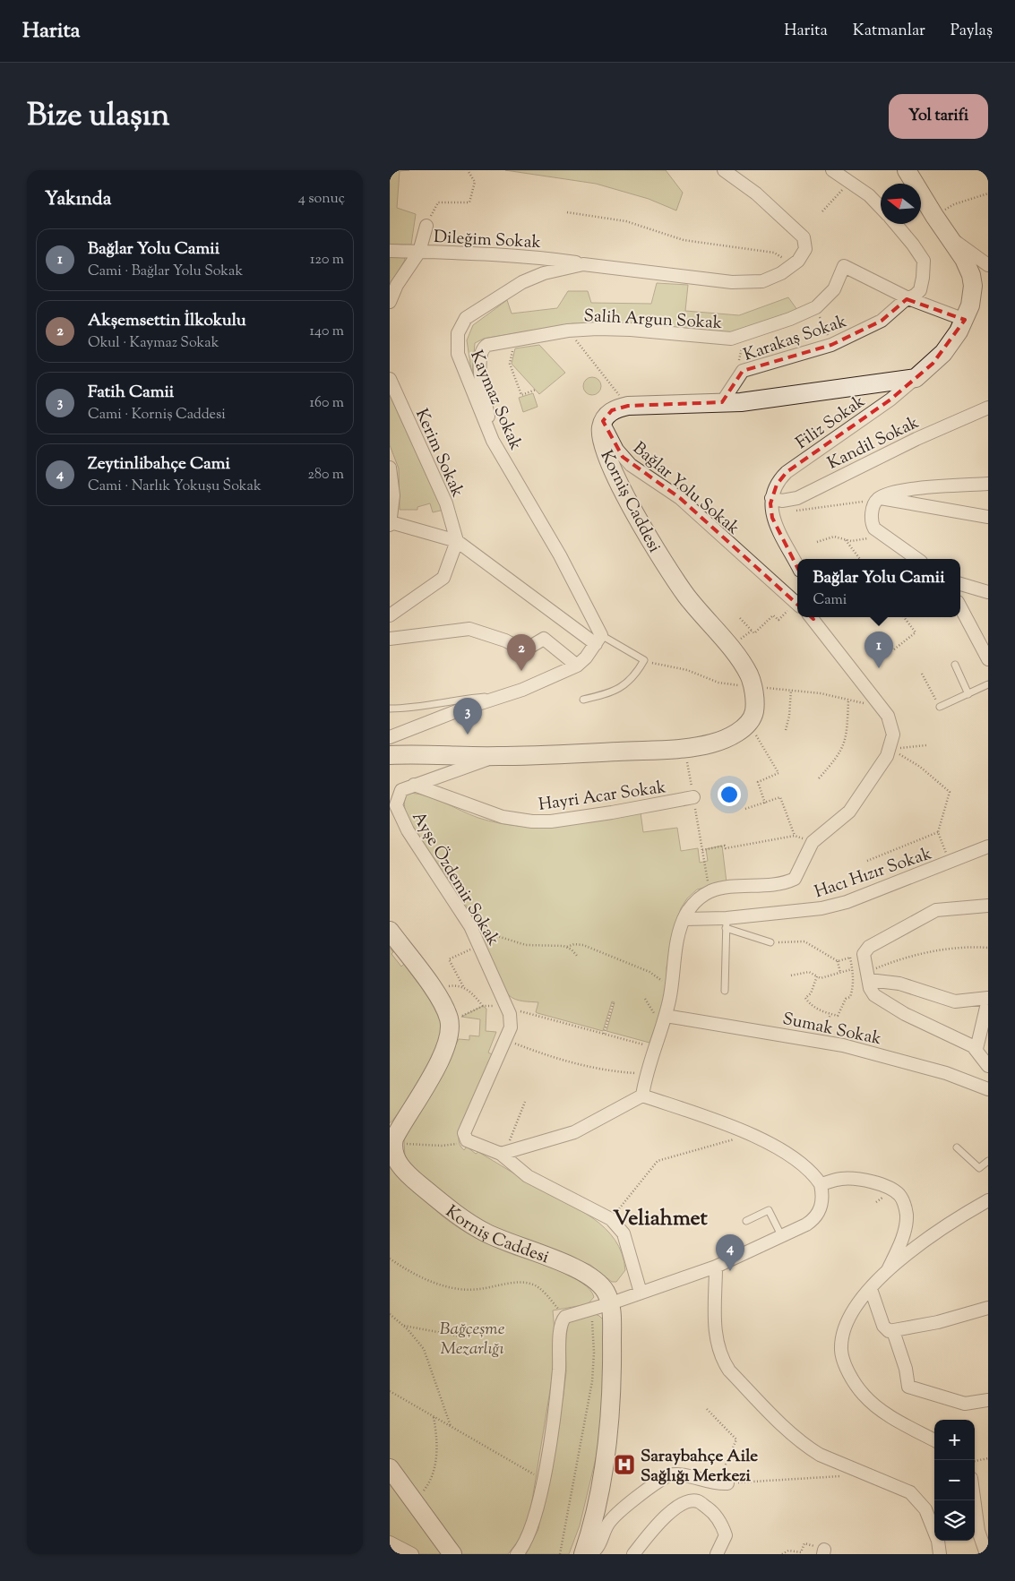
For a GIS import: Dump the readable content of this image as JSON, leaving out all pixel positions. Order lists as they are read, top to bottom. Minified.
{"streets":{"main road":["Korniş Caddesi"],"street":["Dileğim Sokak","Salih Argun Sokak","Karakaş Sokak","Kaymaz Sokak","Filiz Sokak","Kandil Sokak","Kerim Sokak","Bağlar Yolu Sokak","Hayri Acar Sokak","Hacı Hızır Sokak","Ayşe Özdemir Sokak","Sumak Sokak"]},"crossings":[["Dileğim Sokak","Kaymaz Sokak"],["Salih Argun Sokak","Karakaş Sokak"],["Salih Argun Sokak","Kaymaz Sokak"],["Filiz Sokak","Kandil Sokak"],["Bağlar Yolu Sokak","Korniş Caddesi"],["Hayri Acar Sokak","Ayşe Özdemir Sokak"]],"districts":["Veliahmet"],"parks":["Bağçeşme Mezarlığı"],"places":{"hospital":["Saraybahçe Aile Sağlığı Merkezi"]},"north":"left","page":{"header":"Harita","nav":["Harita","Katmanlar","Paylaş"],"title":"Bize ulaşın","buttons":"Yol tarifi","heading":["Yakında","4 sonuç"],"list":[{"mark":"1","name":"Bağlar Yolu Camii","note":"Cami · Bağlar Yolu Sokak","value":"120 m"},{"mark":"2","name":"Akşemsettin İlkokulu","note":"Okul · Kaymaz Sokak","value":"140 m"},{"mark":"3","name":"Fatih Camii","note":"Cami · Korniş Caddesi","value":"160 m"},{"mark":"4","name":"Zeytinlibahçe Cami","note":"Cami · Narlık Yokuşu Sokak","value":"280 m"}],"popup":["Bağlar Yolu Camii","Cami"],"pins":["1","2","3","4"],"map_buttons":["+","−"]}}
